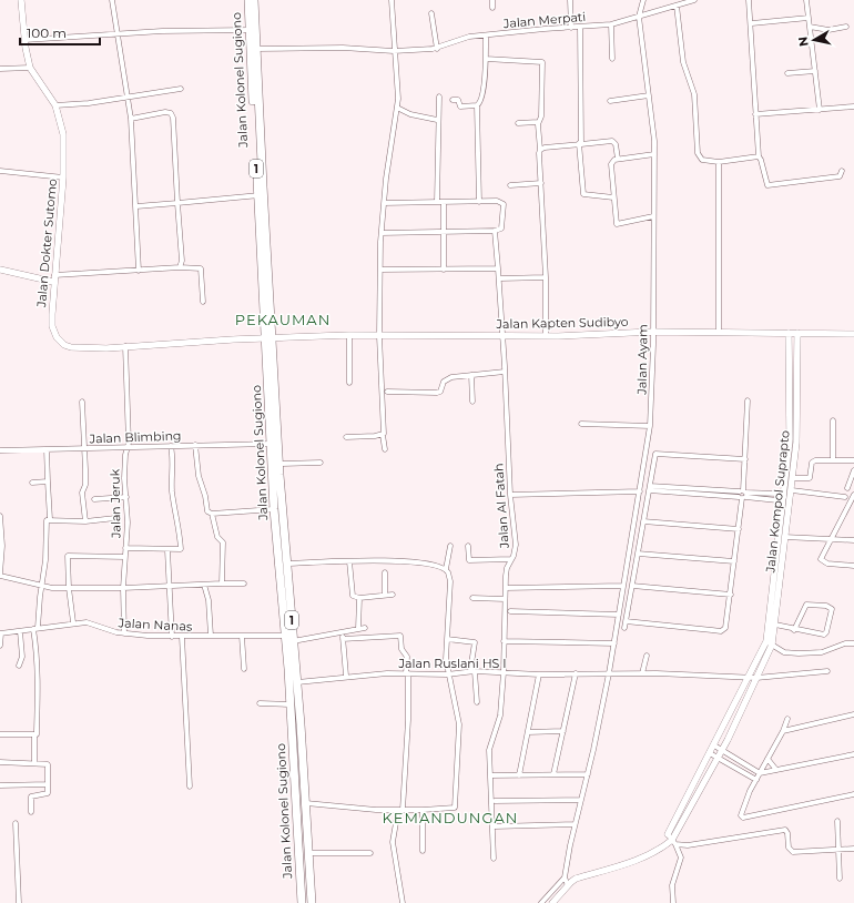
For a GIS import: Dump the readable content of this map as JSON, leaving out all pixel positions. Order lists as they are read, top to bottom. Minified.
{"streets":{"highway":["Jalan Kolonel Sugiono","1"],"street":["Jalan Merpati","Jalan Dokter Sutomo","Jalan Kapten Sudibyo","Jalan Ayam","Jalan Blimbing","Jalan Kompol Suprapto","Jalan Jeruk","Jalan Al Fatah","Jalan Nanas","Jalan Ruslani HS I"]},"crossings":[["Jalan Merpati","1"],["Jalan Merpati","Jalan Ayam"],["Jalan Kolonel Sugiono","1"],["Jalan Kolonel Sugiono","Jalan Dokter Sutomo"],["Jalan Kolonel Sugiono","Jalan Kapten Sudibyo"],["Jalan Kolonel Sugiono","Jalan Blimbing"],["Jalan Kolonel Sugiono","Jalan Nanas"],["Jalan Kolonel Sugiono","Jalan Ruslani HS I"],["1","Jalan Dokter Sutomo"],["1","Jalan Kapten Sudibyo"],["Jalan Dokter Sutomo","Jalan Kapten Sudibyo"],["Jalan Dokter Sutomo","Jalan Jeruk"],["Jalan Kapten Sudibyo","Jalan Ayam"],["Jalan Kapten Sudibyo","Jalan Kompol Suprapto"],["Jalan Kapten Sudibyo","Jalan Al Fatah"],["Jalan Ayam","Jalan Ruslani HS I"],["Jalan Blimbing","Jalan Jeruk"],["Jalan Jeruk","Jalan Nanas"],["Jalan Al Fatah","Jalan Ruslani HS I"]],"districts":["PEKAUMAN","KEMANDUNGAN"],"scale_bar":"100 m","north":"left"}
